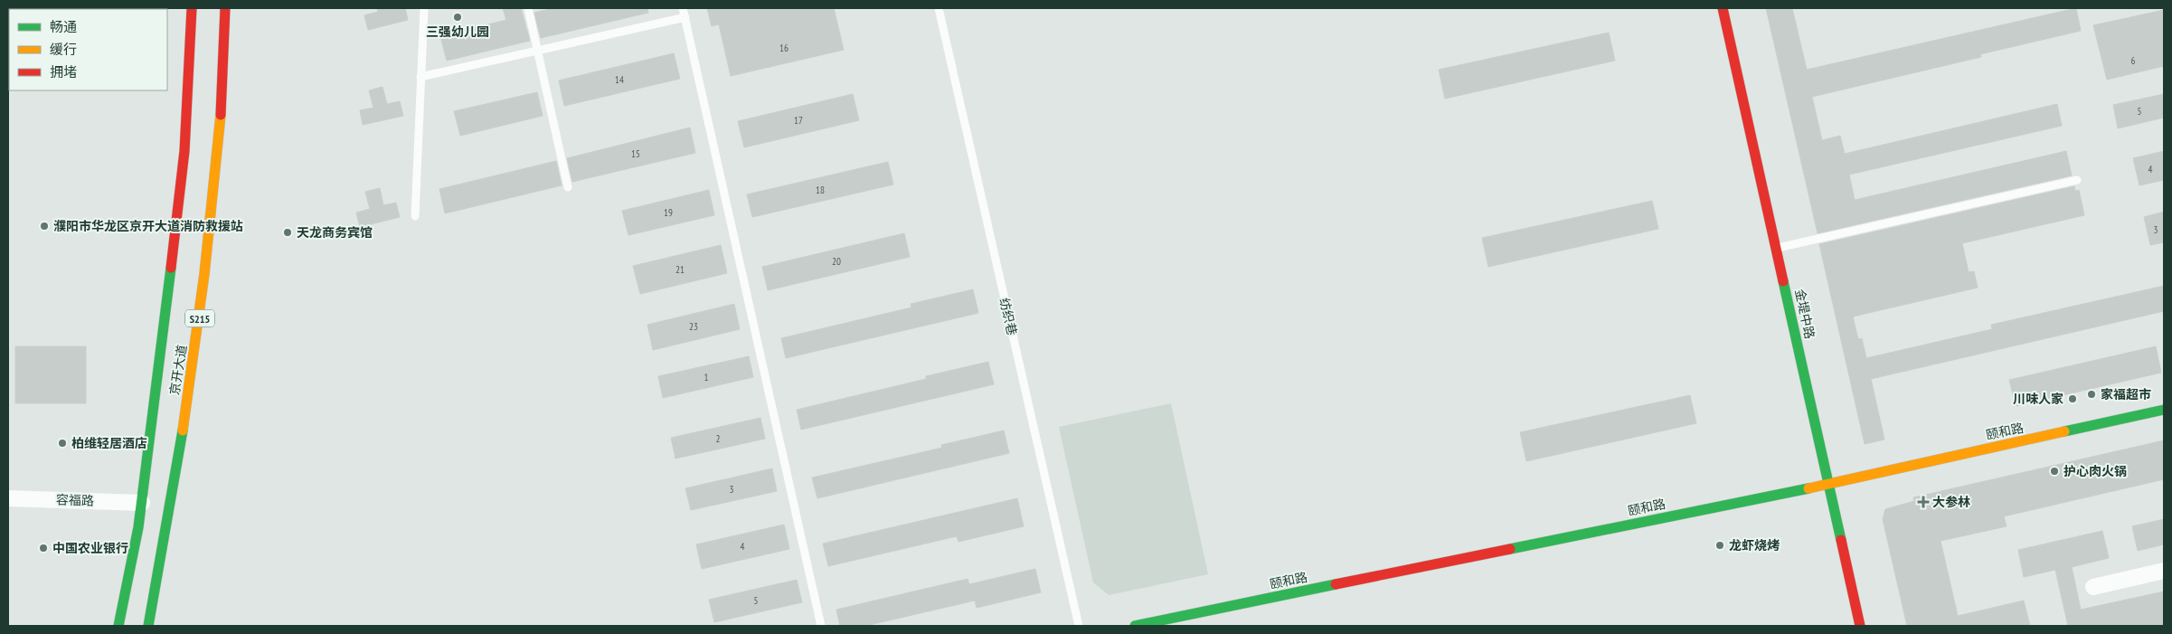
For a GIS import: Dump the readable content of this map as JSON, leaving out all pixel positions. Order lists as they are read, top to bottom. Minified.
{"streets":{"street":["金堤中路","S215","京开大道","颐和路","容福路"],"lane":["纺织巷"]},"crossings":[["金堤中路","颐和路"],["京开大道","容福路"]],"places":{"other":["三强幼儿园","濮阳市华龙区京开大道消防救援站","天龙商务宾馆","家福超市","川味人家","柏维轻居酒店","护心肉火锅","龙虾烧烤","中国农业银行"],"health":["大参林"]},"house_numbers":["16","6","14","5","17","15","4","18","19","3","20","21","23","1","2","3","4","5"],"legend":["畅通","缓行","拥堵"]}
